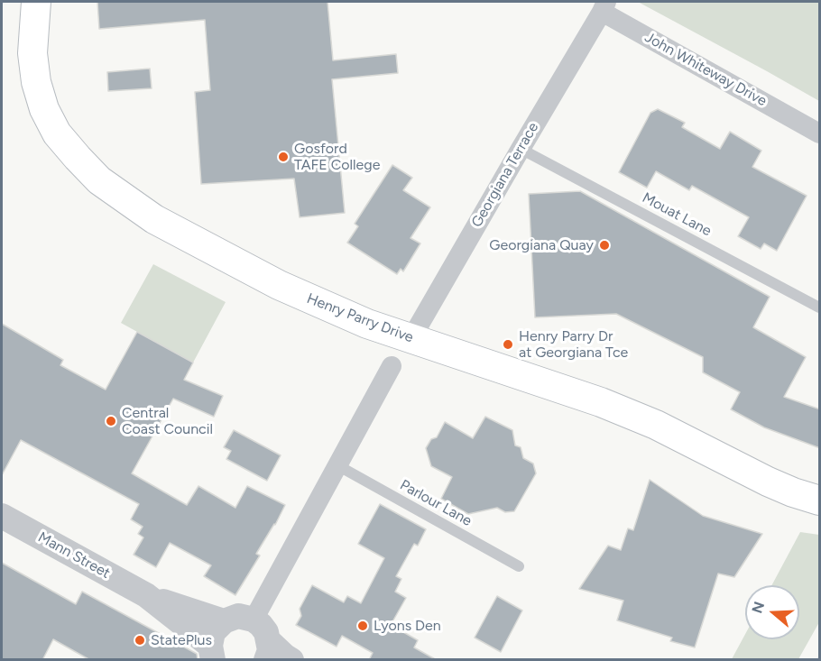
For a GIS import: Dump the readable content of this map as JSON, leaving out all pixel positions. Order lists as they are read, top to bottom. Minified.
{"streets":{"main road":["Henry Parry Drive"],"street":["John Whiteway Drive","Georgiana Terrace","Mann Street"],"lane":["Mouat Lane","Parlour Lane"]},"crossings":[["John Whiteway Drive","Georgiana Terrace"],["Georgiana Terrace","Mouat Lane"],["Georgiana Terrace","Henry Parry Drive"]],"places":["Gosford TAFE College","Georgiana Quay","Henry Parry Dr at Georgiana Tce","Central Coast Council","Lyons Den","StatePlus"],"north":"left"}
